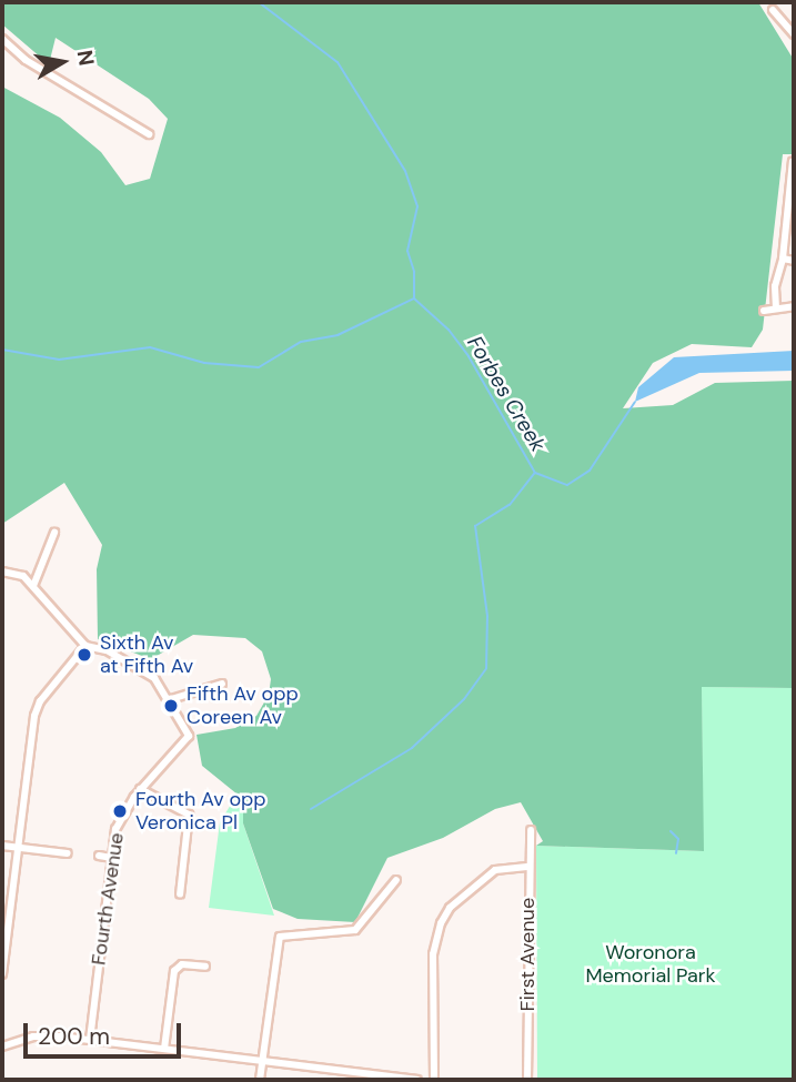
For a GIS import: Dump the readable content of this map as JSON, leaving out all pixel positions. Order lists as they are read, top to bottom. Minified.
{"streets":{"street":["Fourth Avenue","First Avenue"]},"water":["Forbes Creek"],"parks":["Woronora Memorial Park"],"places":["Sixth Av at Fifth Av","Fifth Av opp Coreen Av","Fourth Av opp Veronica Pl"],"scale_bar":"200 m","north":"right"}
